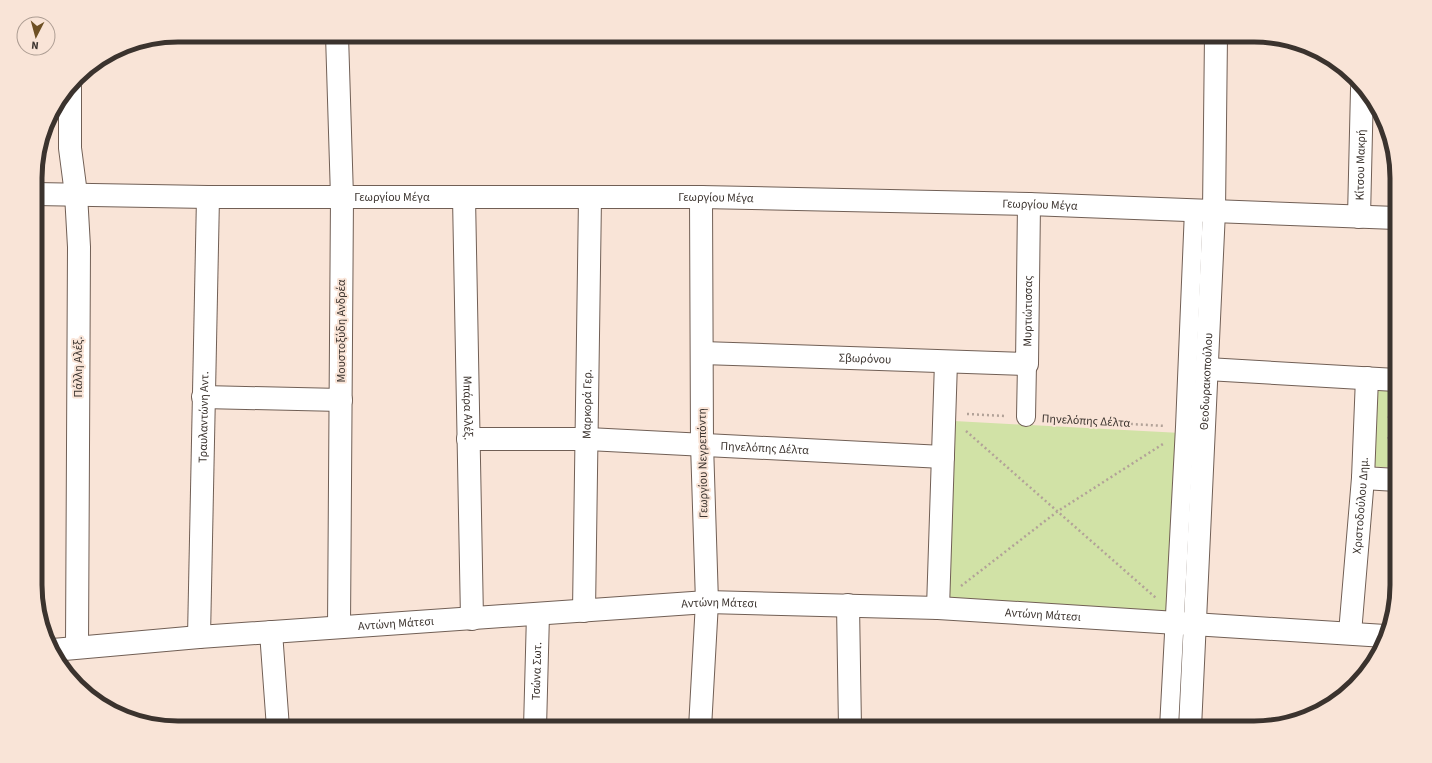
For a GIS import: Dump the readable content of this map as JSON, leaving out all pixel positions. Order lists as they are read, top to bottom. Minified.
{"streets":{"street":["Κίτσου Μακρή","Γεωργίου Μέγα","Μυρτιώτισσας","Μουστοξύδη Ανδρέα","Σβωρόνου","Πάλλη Αλέξ.","Θεοδωρακοπούλου","Μαρκορά Γερ.","Μπάρα Αλέξ.","Τραυλαντώνη Αντ.","Πηνελόπης Δέλτα","Γεωργίου Νεγρεπόντη","Χριστοδούλου Δημ.","Αντώνη Μάτεσι","Τσώνα Σωτ."]},"crossings":[["Κίτσου Μακρή","Γεωργίου Μέγα"],["Γεωργίου Μέγα","Μυρτιώτισσας"],["Γεωργίου Μέγα","Μουστοξύδη Ανδρέα"],["Γεωργίου Μέγα","Πάλλη Αλέξ."],["Γεωργίου Μέγα","Θεοδωρακοπούλου"],["Γεωργίου Μέγα","Μαρκορά Γερ."],["Γεωργίου Μέγα","Μπάρα Αλέξ."],["Γεωργίου Μέγα","Τραυλαντώνη Αντ."],["Γεωργίου Μέγα","Γεωργίου Νεγρεπόντη"],["Μυρτιώτισσας","Σβωρόνου"],["Μυρτιώτισσας","Πηνελόπης Δέλτα"],["Μουστοξύδη Ανδρέα","Αντώνη Μάτεσι"],["Σβωρόνου","Γεωργίου Νεγρεπόντη"],["Πάλλη Αλέξ.","Αντώνη Μάτεσι"],["Θεοδωρακοπούλου","Αντώνη Μάτεσι"],["Μαρκορά Γερ.","Πηνελόπης Δέλτα"],["Μαρκορά Γερ.","Αντώνη Μάτεσι"],["Μπάρα Αλέξ.","Πηνελόπης Δέλτα"],["Μπάρα Αλέξ.","Αντώνη Μάτεσι"],["Τραυλαντώνη Αντ.","Αντώνη Μάτεσι"],["Πηνελόπης Δέλτα","Γεωργίου Νεγρεπόντη"],["Γεωργίου Νεγρεπόντη","Αντώνη Μάτεσι"],["Χριστοδούλου Δημ.","Αντώνη Μάτεσι"],["Αντώνη Μάτεσι","Τσώνα Σωτ."]],"north":"bottom"}
